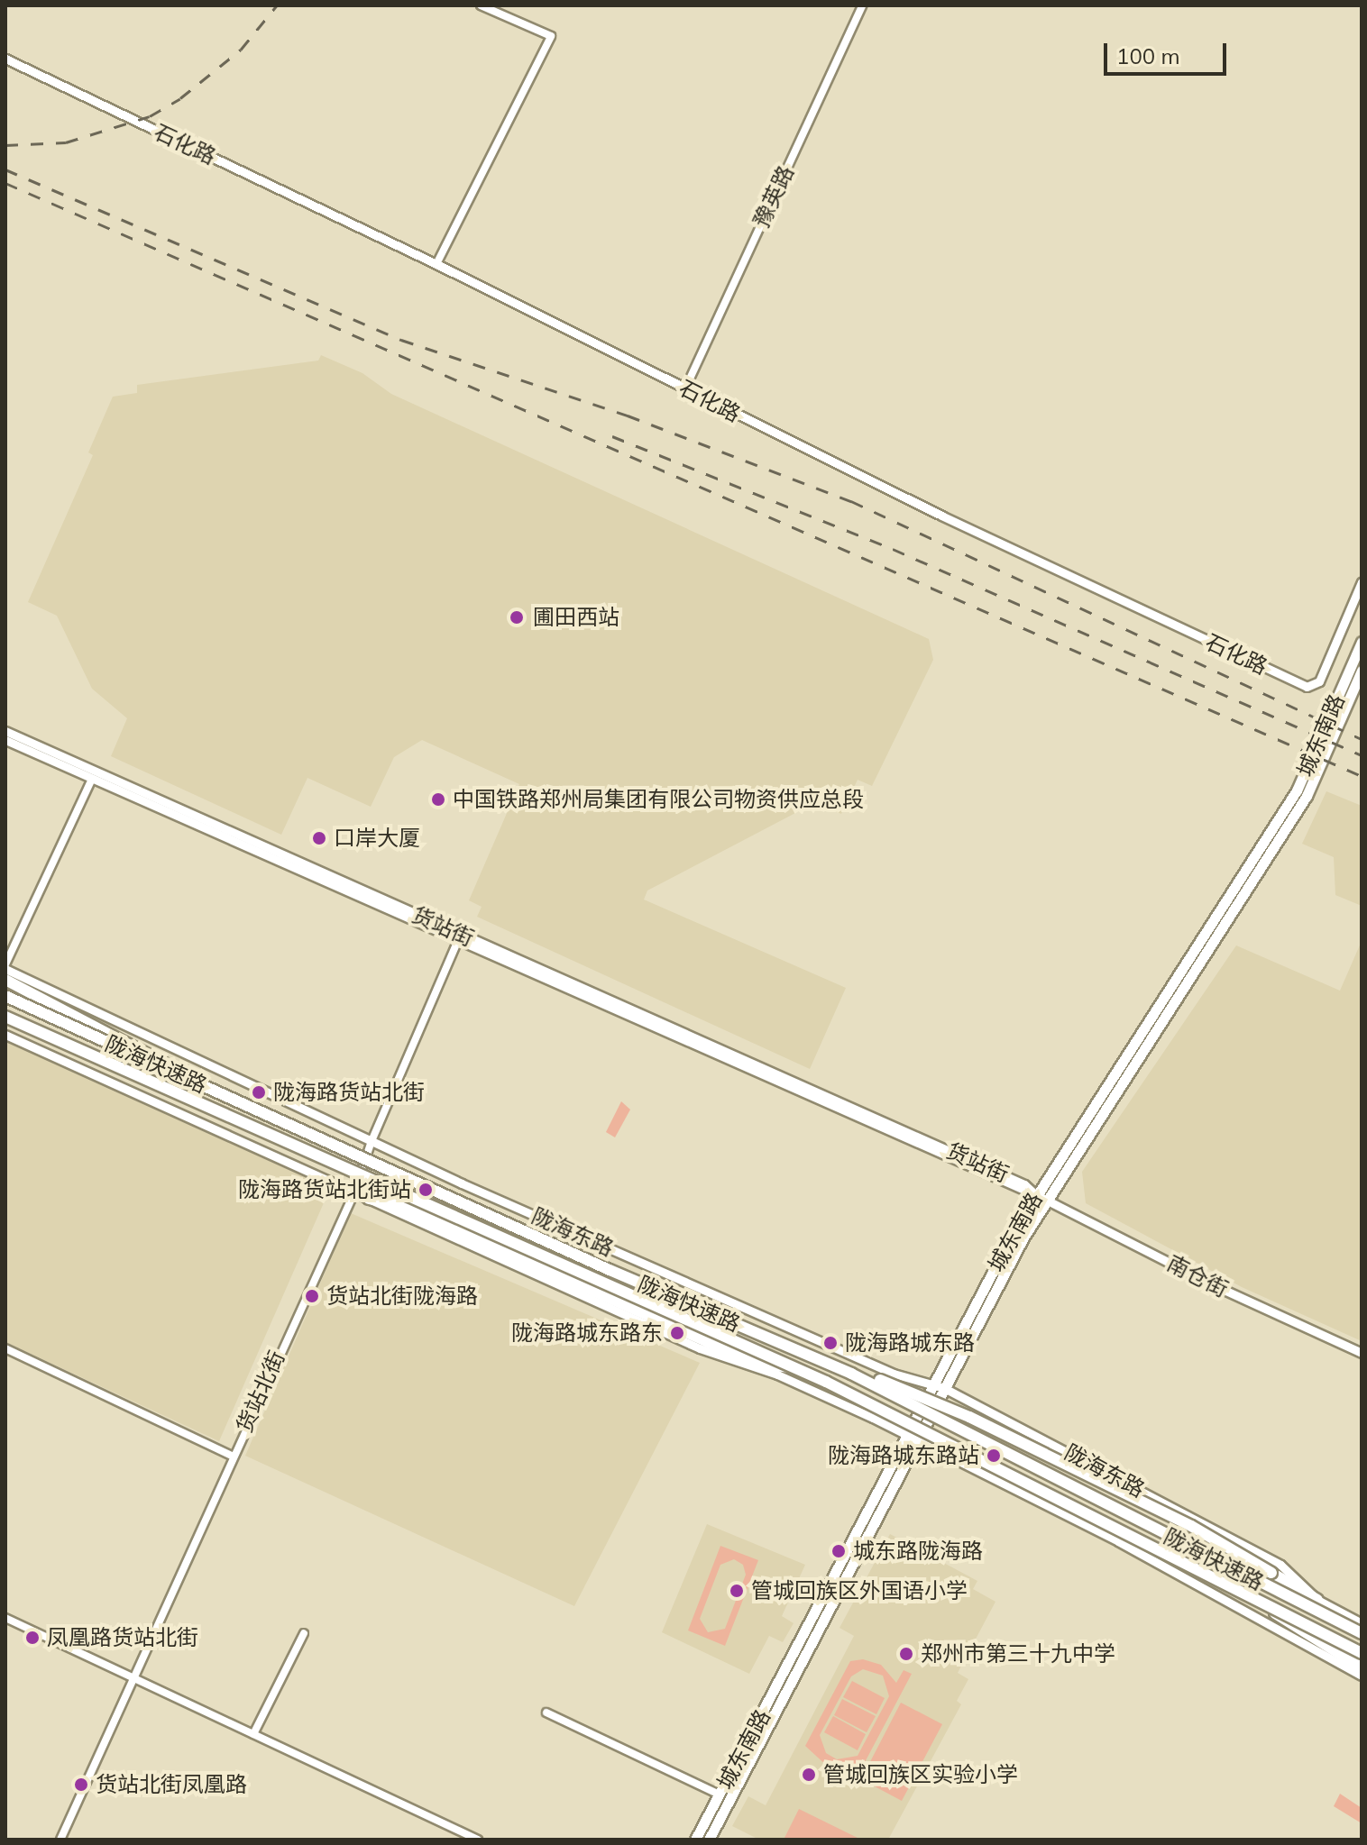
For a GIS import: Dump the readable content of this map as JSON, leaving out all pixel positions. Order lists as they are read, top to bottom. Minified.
{"streets":{"highway":["陇海快速路"],"main road":["城东南路"],"street":["石化路","豫英路","货站街","陇海东路","南仓街","货站北街"]},"crossings":[["石化路","豫英路"],["城东南路","货站街"],["城东南路","陇海东路"],["城东南路","南仓街"],["货站街","南仓街"],["货站街","货站北街"],["陇海东路","货站北街"]],"places":["圃田西站","中国铁路郑州局集团有限公司物资供应总段","口岸大厦","陇海路货站北街","陇海路货站北街站","货站北街陇海路","陇海路城东路东","陇海路城东路","陇海路城东路站","城东路陇海路","管城回族区外国语小学","凤凰路货站北街","郑州市第三十九中学","管城回族区实验小学","货站北街凤凰路"],"scale_bar":"100 m"}
